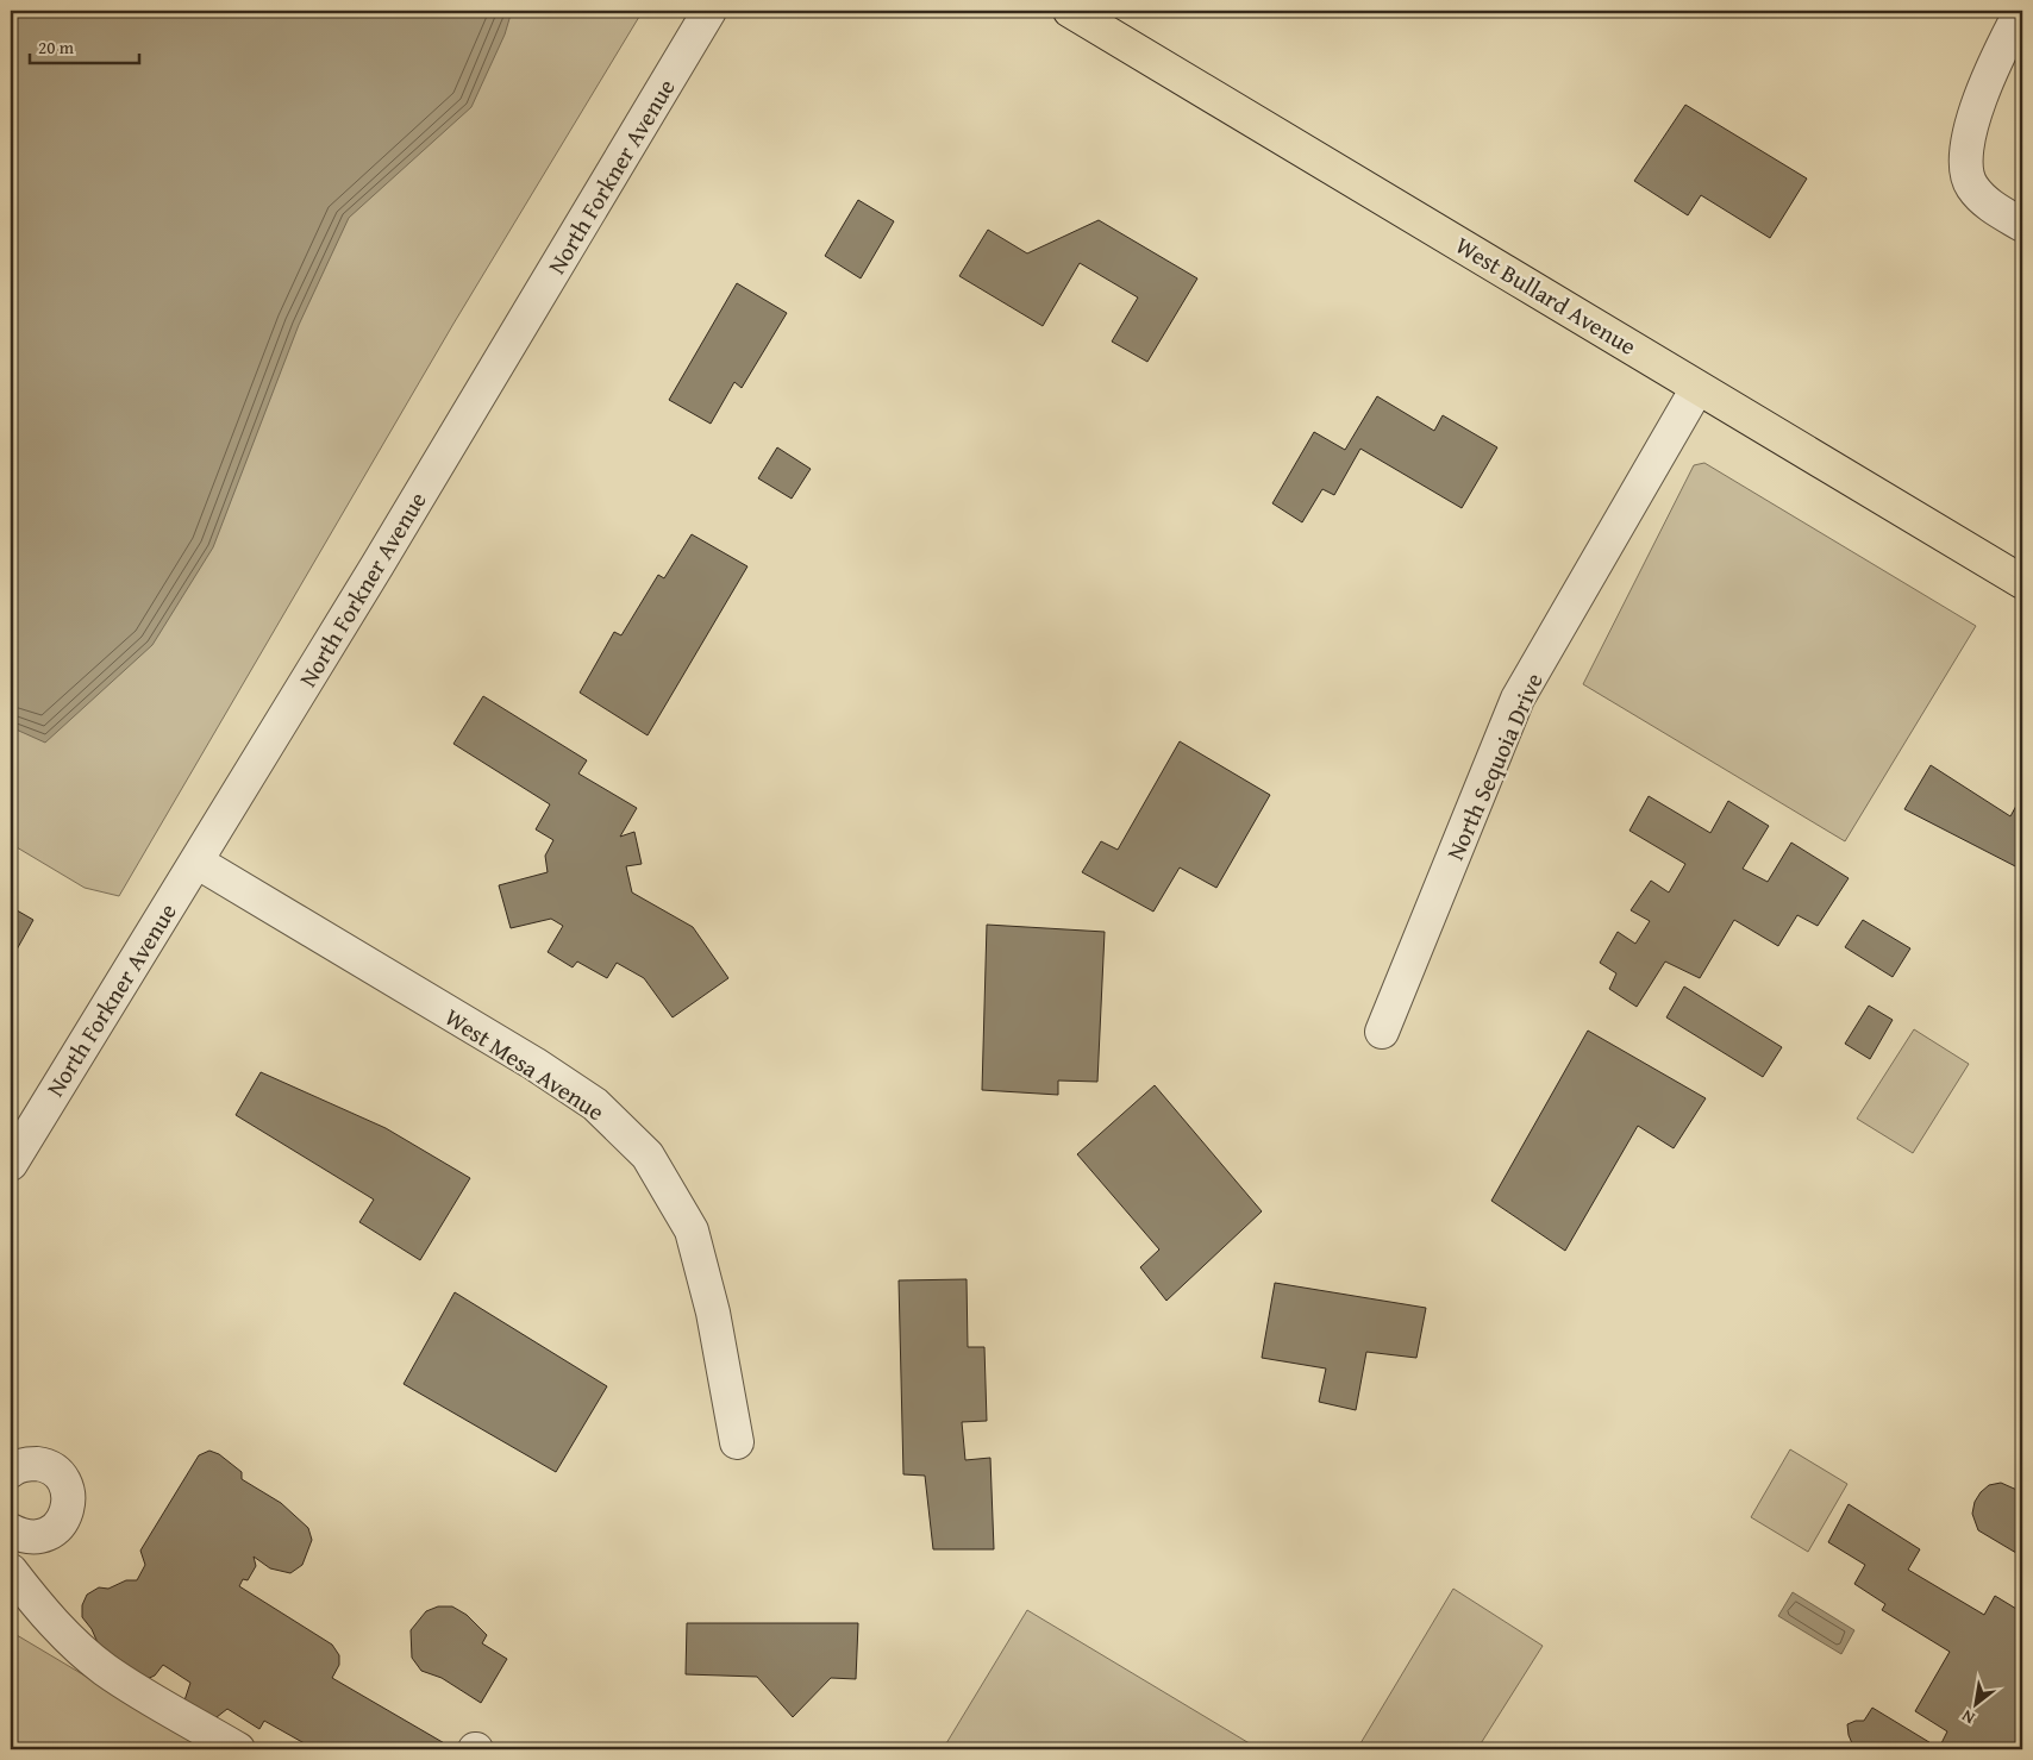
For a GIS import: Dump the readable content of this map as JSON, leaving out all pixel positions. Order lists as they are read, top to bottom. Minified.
{"streets":{"main road":["West Bullard Avenue"],"street":["North Forkner Avenue","North Sequoia Drive","West Mesa Avenue"]},"crossings":[["North Forkner Avenue","West Mesa Avenue"],["West Bullard Avenue","North Sequoia Drive"]],"scale_bar":"20 m","north":"bottom left"}
